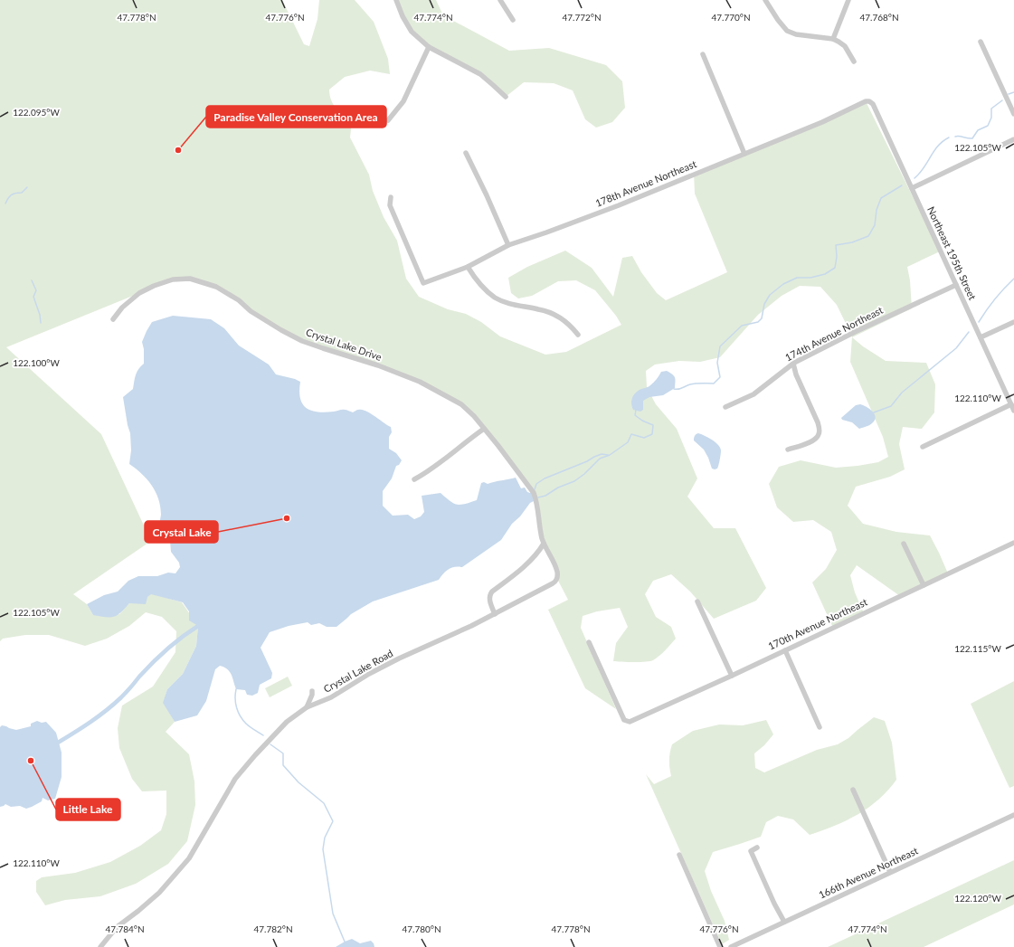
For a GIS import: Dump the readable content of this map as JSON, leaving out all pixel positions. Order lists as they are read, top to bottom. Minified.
{"streets":{"street":["178th Avenue Northeast","Northeast 195th Street","174th Avenue Northeast","Crystal Lake Drive","170th Avenue Northeast","Crystal Lake Road","166th Avenue Northeast"]},"crossings":[["178th Avenue Northeast","Northeast 195th Street"],["Northeast 195th Street","174th Avenue Northeast"],["Crystal Lake Drive","Crystal Lake Road"]],"places":["Paradise Valley Conservation Area","Crystal Lake","Little Lake"],"coordinates":["47.776°N","47.772°N","47.770°N","47.768°N","47.778°N","47.774°N","122.095°W","122.105°W","122.100°W","122.110°W","122.115°W","122.120°W","47.784°N","47.782°N","47.780°N"]}
